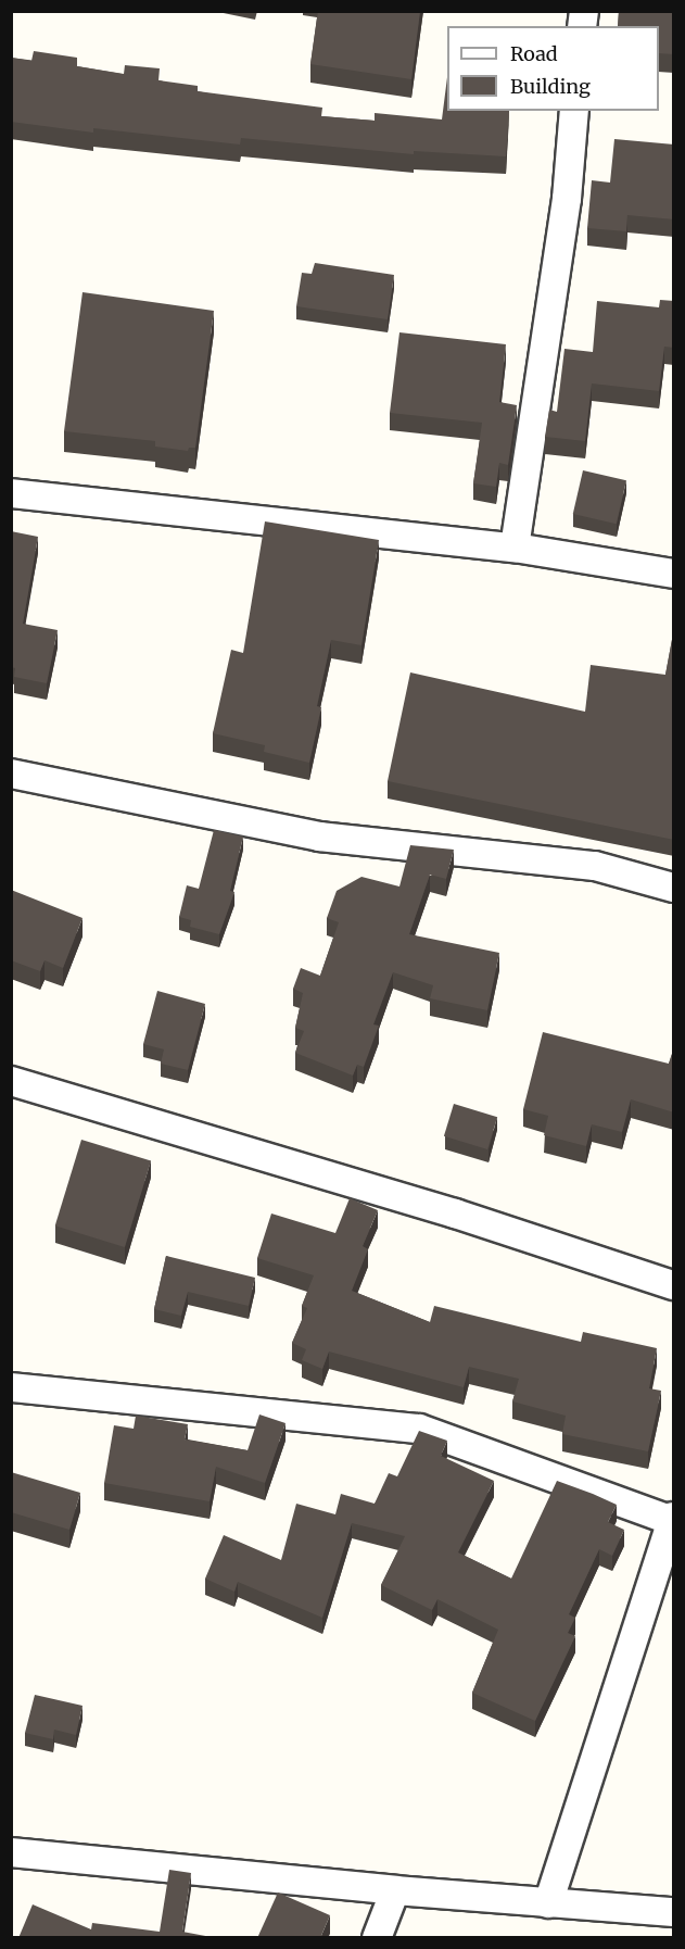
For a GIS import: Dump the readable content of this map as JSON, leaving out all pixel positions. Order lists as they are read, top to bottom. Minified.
{"legend":["Road","Building"]}
